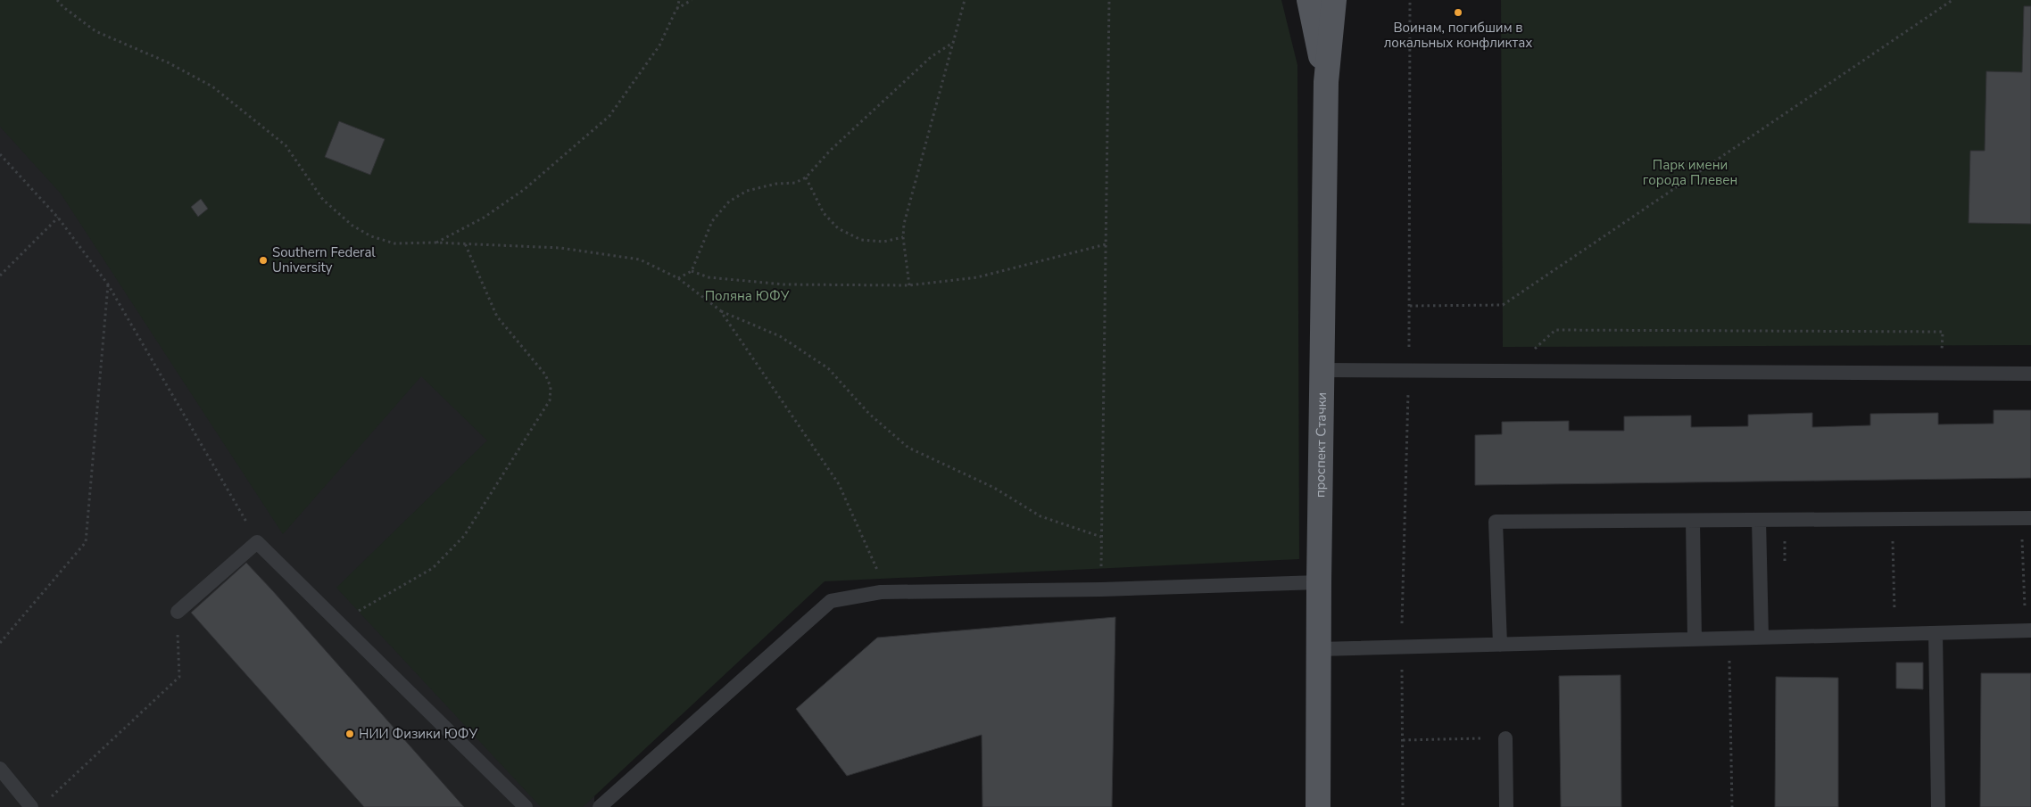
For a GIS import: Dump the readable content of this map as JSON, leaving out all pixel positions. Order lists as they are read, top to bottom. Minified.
{"streets":{"main road":["проспект Стачки"]},"parks":["Парк имени города Плевен","Поляна ЮФУ"],"places":["Воинам, погибшим в локальных конфликтах","Southern Federal University","НИИ Физики ЮФУ"]}
